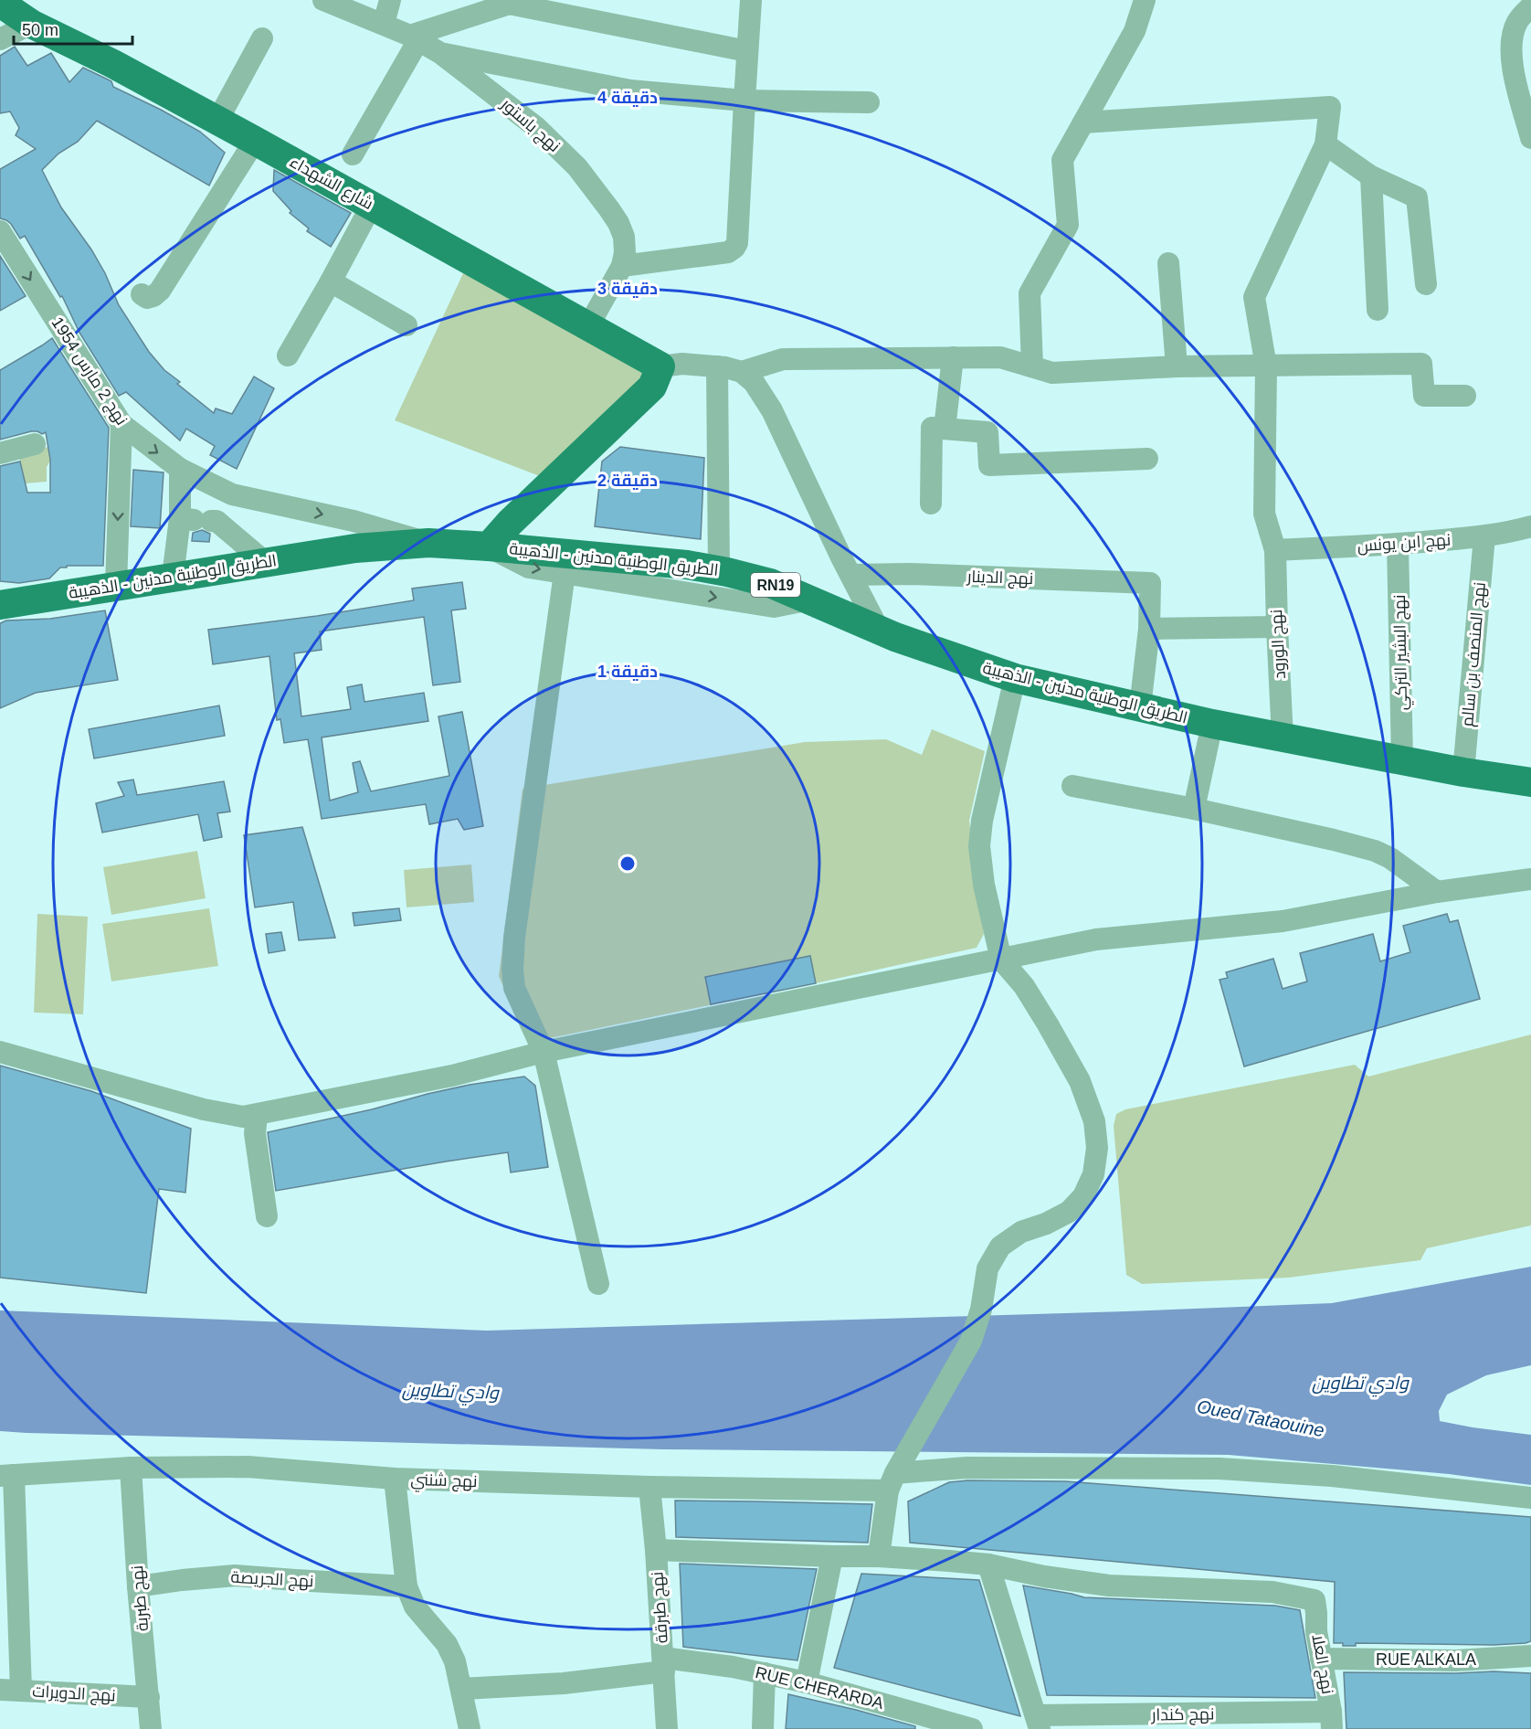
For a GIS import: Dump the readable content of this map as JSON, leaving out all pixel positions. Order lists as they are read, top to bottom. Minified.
{"streets":{"main road":["شارع الشهداء","الطريق الوطنية مدنين - الذهيبة","RN19"],"street":["نهج باستور","نهج 2 مارس 1954","نهج ابن يونس","نهج الدينار","نهج الورود","نهج البشير التركي","نهج المنصف بن سالم","نهج شنني","نهج الجريصة","نهج طبربة","نهج طبرقة","RUE ALKALA","نهج العلا","RUE CHERARDA","نهج الدويرات","نهج كندار"]},"crossings":[["نهج باستور","شارع الشهداء"],["نهج 2 مارس 1954","الطريق الوطنية مدنين - الذهيبة"],["نهج ابن يونس","نهج الورود"],["نهج ابن يونس","نهج البشير التركي"],["نهج ابن يونس","نهج المنصف بن سالم"],["الطريق الوطنية مدنين - الذهيبة","نهج الورود"],["الطريق الوطنية مدنين - الذهيبة","نهج البشير التركي"],["الطريق الوطنية مدنين - الذهيبة","نهج المنصف بن سالم"],["نهج شنني","نهج طبربة"],["نهج شنني","نهج طبرقة"],["نهج الجريصة","نهج طبربة"],["نهج طبربة","نهج الدويرات"],["نهج طبرقة","RUE CHERARDA"],["RUE ALKALA","نهج العلا"],["نهج العلا","نهج كندار"]],"one_way":["نهج 2 مارس 1954"],"water":["وادي تطاوين","Oued Tataouine"],"scale_bar":"50 m","rings":["4 دقيقة","3 دقيقة","2 دقيقة","1 دقيقة"]}
